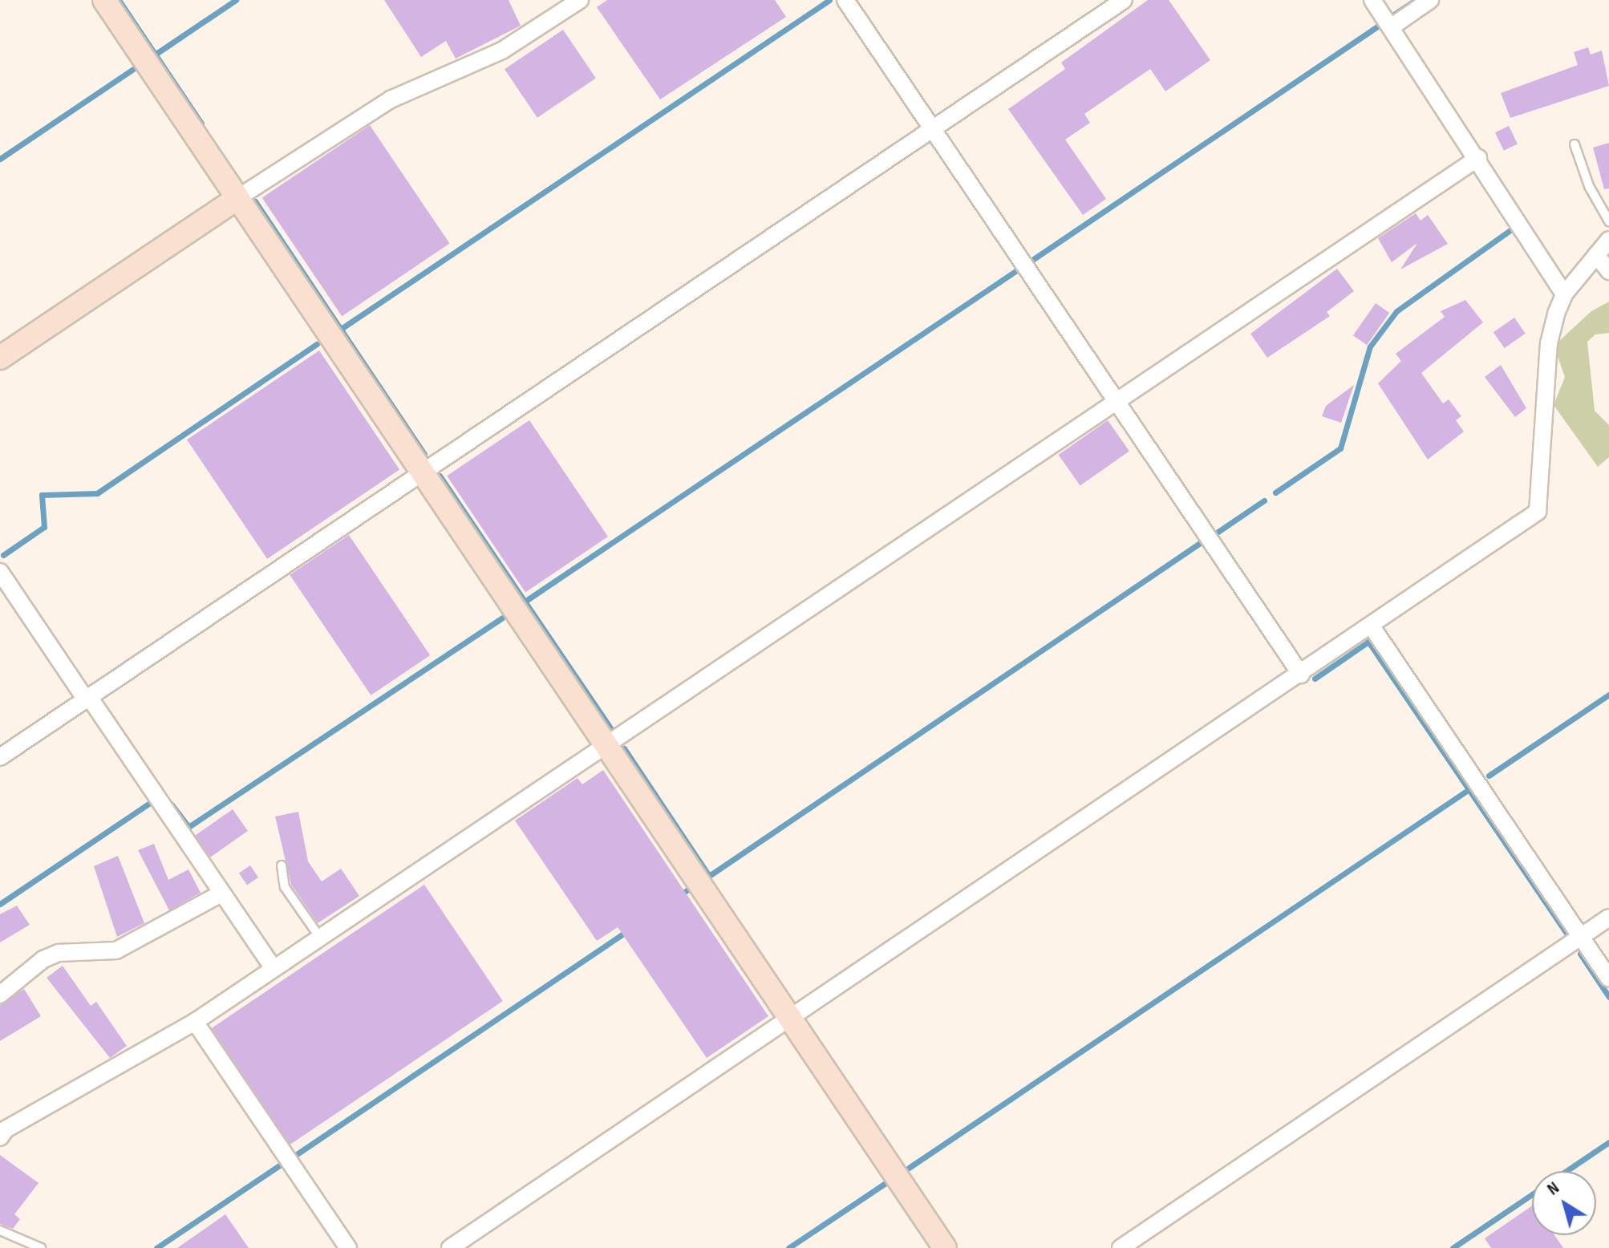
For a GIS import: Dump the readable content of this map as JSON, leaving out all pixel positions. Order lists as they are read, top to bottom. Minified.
{"north":"top left"}
